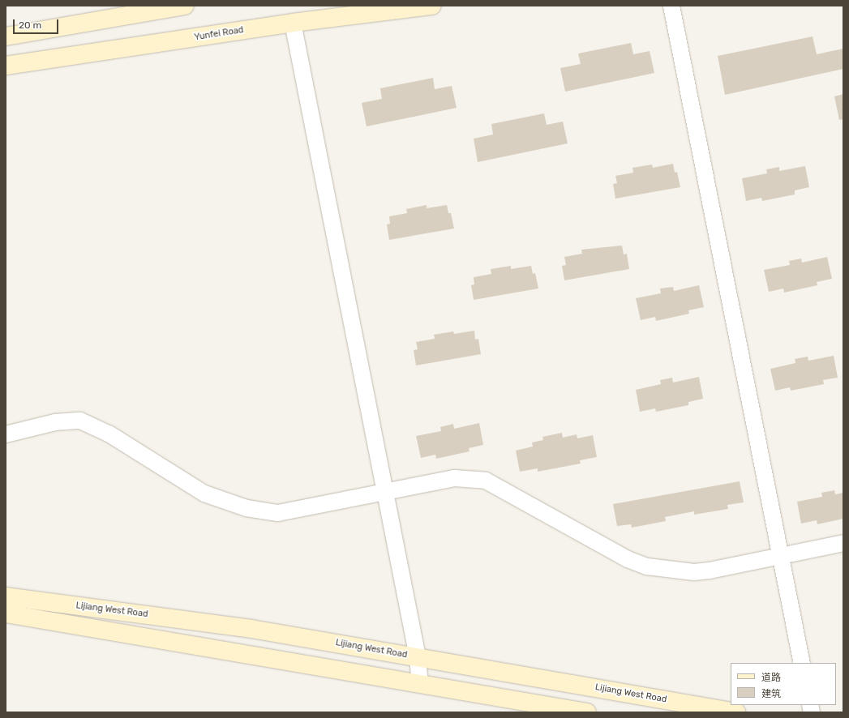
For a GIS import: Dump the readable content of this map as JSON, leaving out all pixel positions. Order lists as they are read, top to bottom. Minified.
{"streets":{"main road":["Yunfei Road","Lijiang West Road"]},"legend":["道路","建筑"],"scale_bar":"20 m"}
